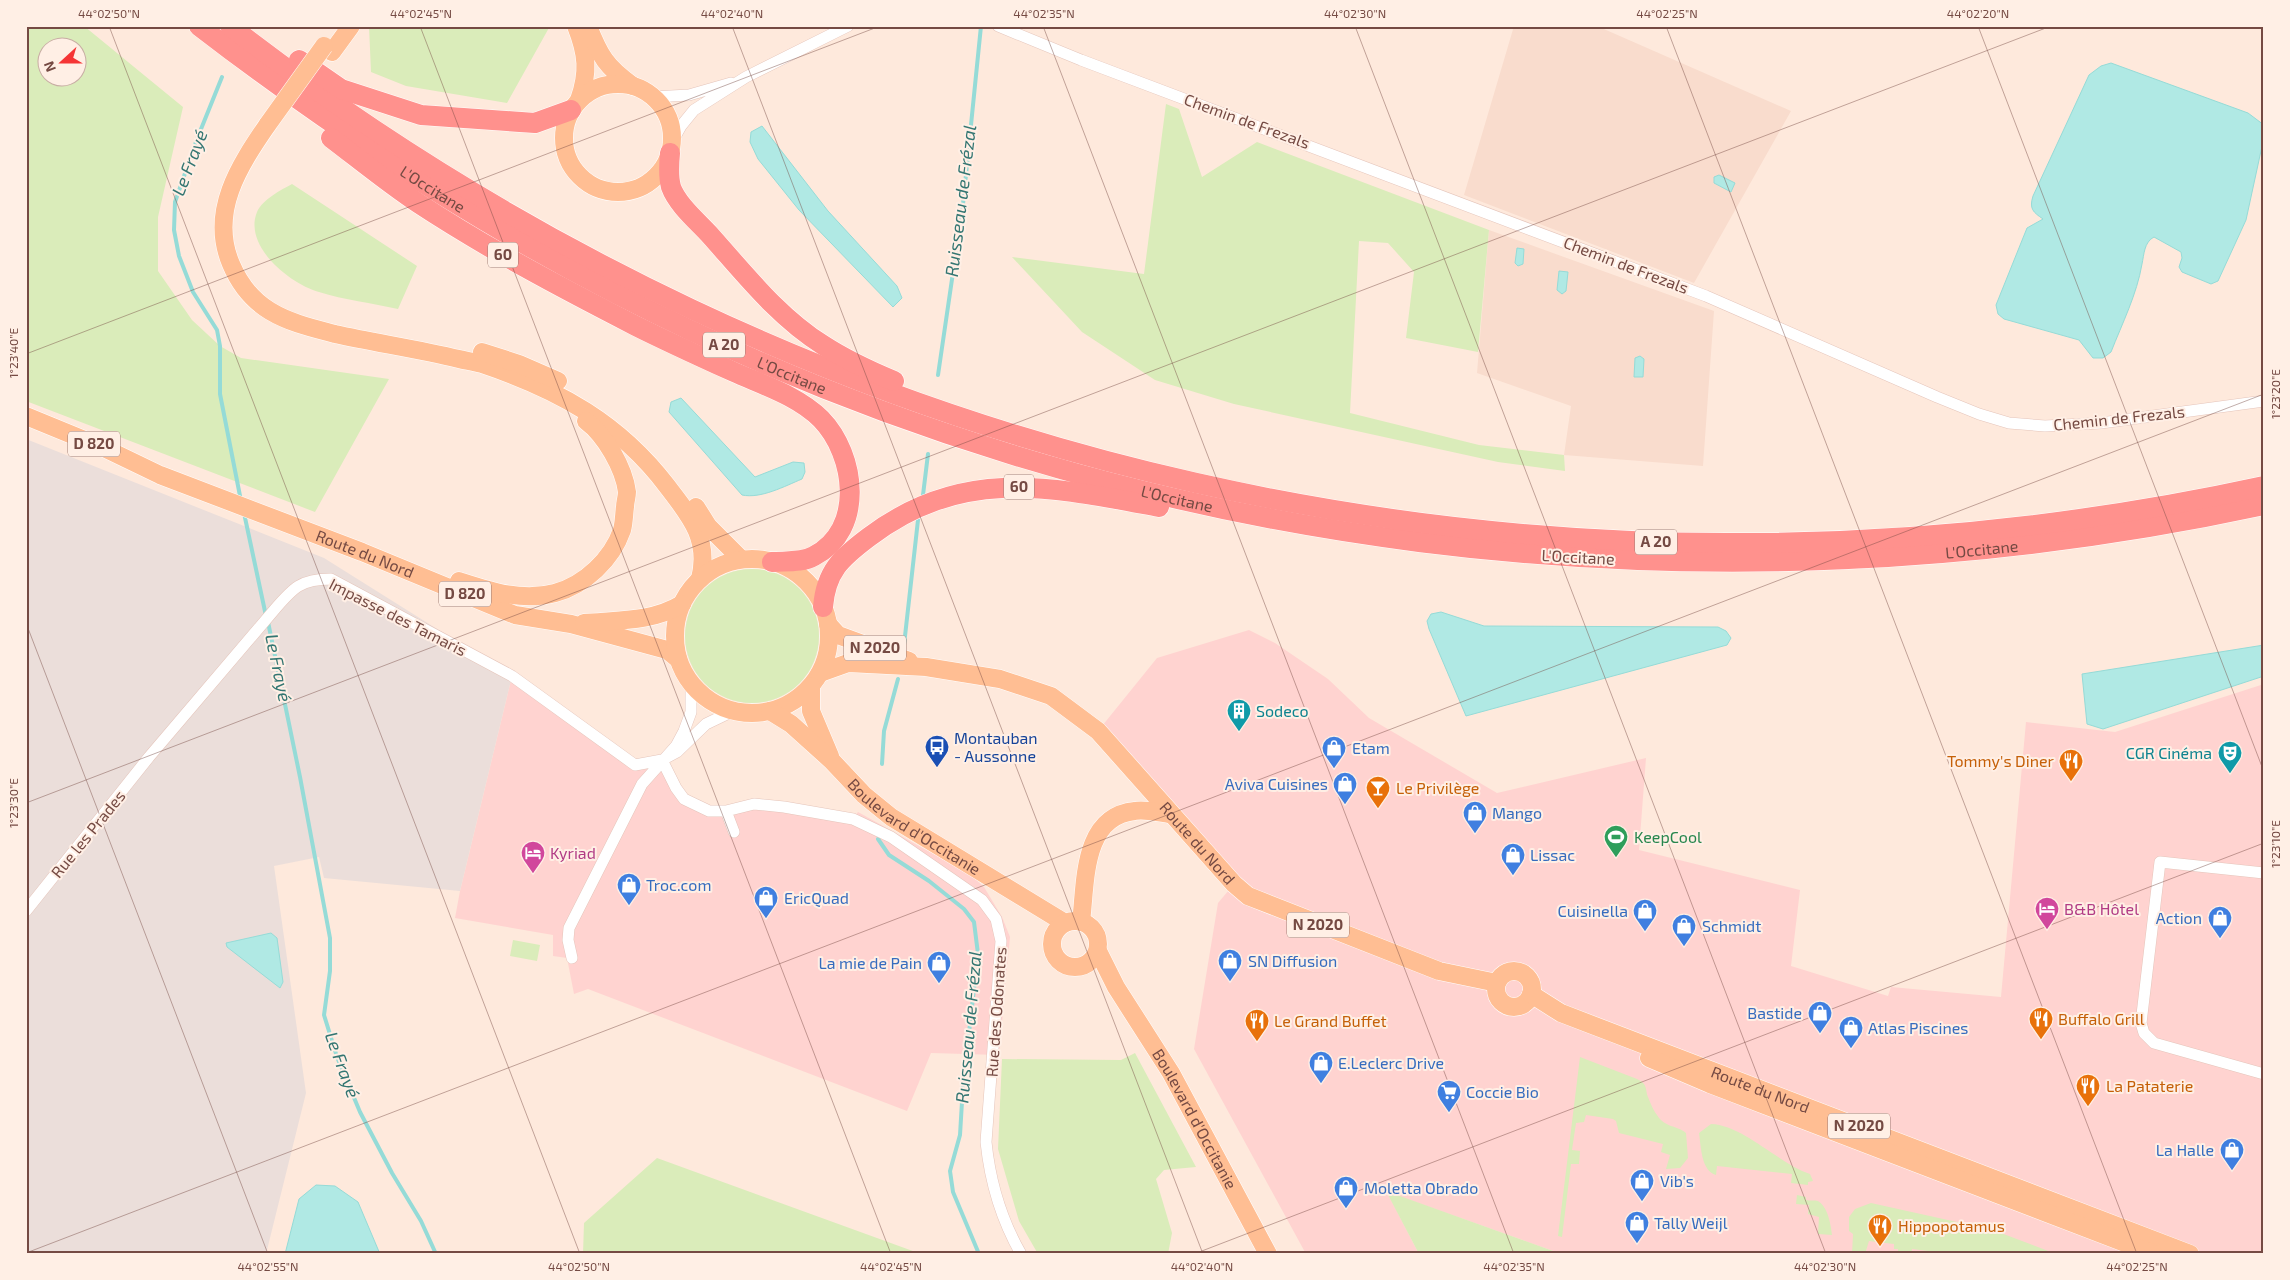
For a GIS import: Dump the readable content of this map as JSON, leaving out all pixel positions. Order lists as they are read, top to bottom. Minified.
{"streets":{"highway":["L'Occitane","60","A 20"],"main road":["D 820","Route du Nord","N 2020","Boulevard d'Occitanie"],"street":["Chemin de Frezals","Impasse des Tamaris","Rue les Prades","Rue des Odonates"]},"crossings":[["L'Occitane","60"],["60","Route du Nord"],["60","Impasse des Tamaris"],["60","Boulevard d'Occitanie"],["Route du Nord","Impasse des Tamaris"],["Route du Nord","Boulevard d'Occitanie"],["Impasse des Tamaris","Boulevard d'Occitanie"],["Impasse des Tamaris","Rue les Prades"],["Impasse des Tamaris","Rue des Odonates"]],"water":["Le Frayé","Ruisseau de Frézal"],"places":{"building":["Sodeco"],"bus stop":["Montauban - Aussonne"],"shop":["Etam","Aviva Cuisines","Mango","Lissac","Troc.com","EricQuad","Cuisinella","Action","Schmidt","SN Diffusion","La mie de Pain","Bastide","Atlas Piscines","E.Leclerc Drive","La Halle","Vib's","Moletta Obrado","Tally Weijl"],"theatre":["CGR Cinéma"],"restaurant":["Tommy's Diner","Buffalo Grill","Le Grand Buffet","La Pataterie","Hippopotamus"],"bar":["Le Privilège"],"sports":["KeepCool"],"hotel":["Kyriad","B&B Hôtel"],"supermarket":["Coccie Bio"]},"north":"left","coordinates":["44°02'50\"N","44°02'45\"N","44°02'40\"N","44°02'35\"N","44°02'30\"N","44°02'25\"N","44°02'20\"N","1°23'40\"E","1°23'20\"E","1°23'30\"E","1°23'10\"E","44°02'55\"N"]}
